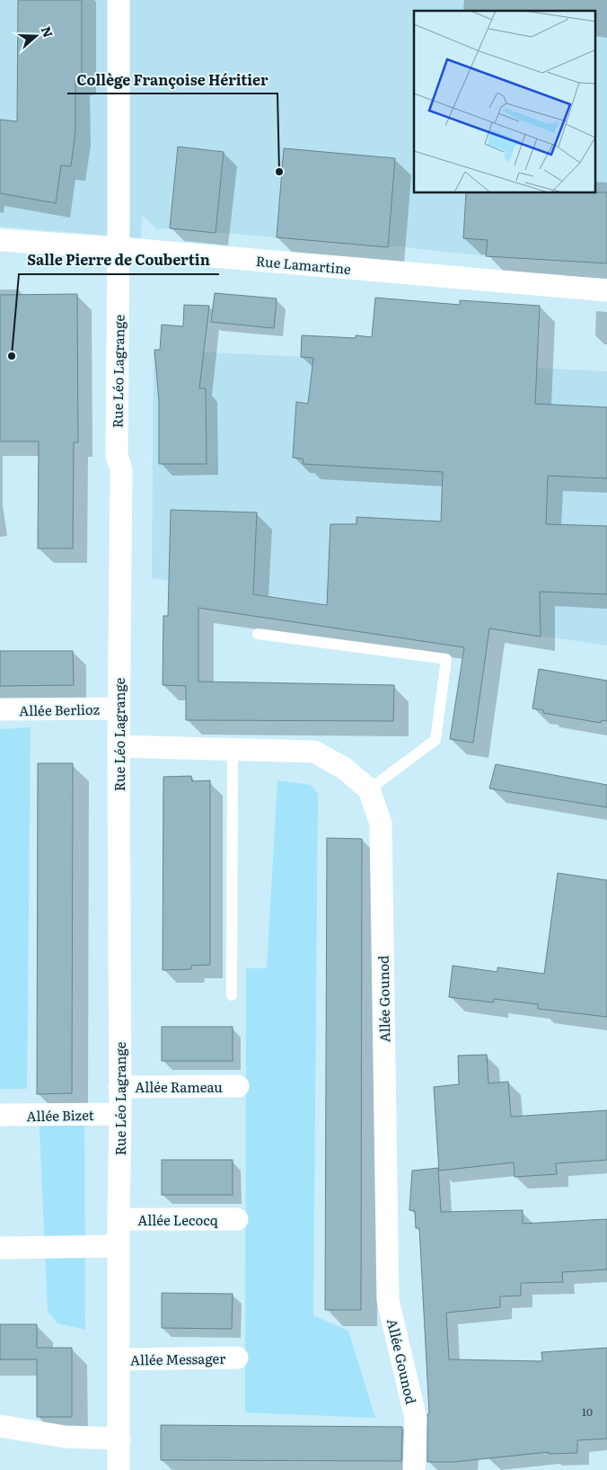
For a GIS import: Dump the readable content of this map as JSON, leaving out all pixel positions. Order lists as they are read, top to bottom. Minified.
{"streets":{"street":["Rue Lamartine","Rue Léo Lagrange","Allée Berlioz","Allée Gounod","Allée Rameau","Allée Bizet","Allée Lecocq","Allée Messager"]},"crossings":[["Rue Lamartine","Rue Léo Lagrange"],["Rue Léo Lagrange","Allée Berlioz"],["Rue Léo Lagrange","Allée Gounod"],["Rue Léo Lagrange","Allée Rameau"],["Rue Léo Lagrange","Allée Bizet"],["Rue Léo Lagrange","Allée Lecocq"],["Rue Léo Lagrange","Allée Messager"]],"places":["Collège Françoise Héritier","Salle Pierre de Coubertin"],"house_numbers":["10"],"north":"right"}
